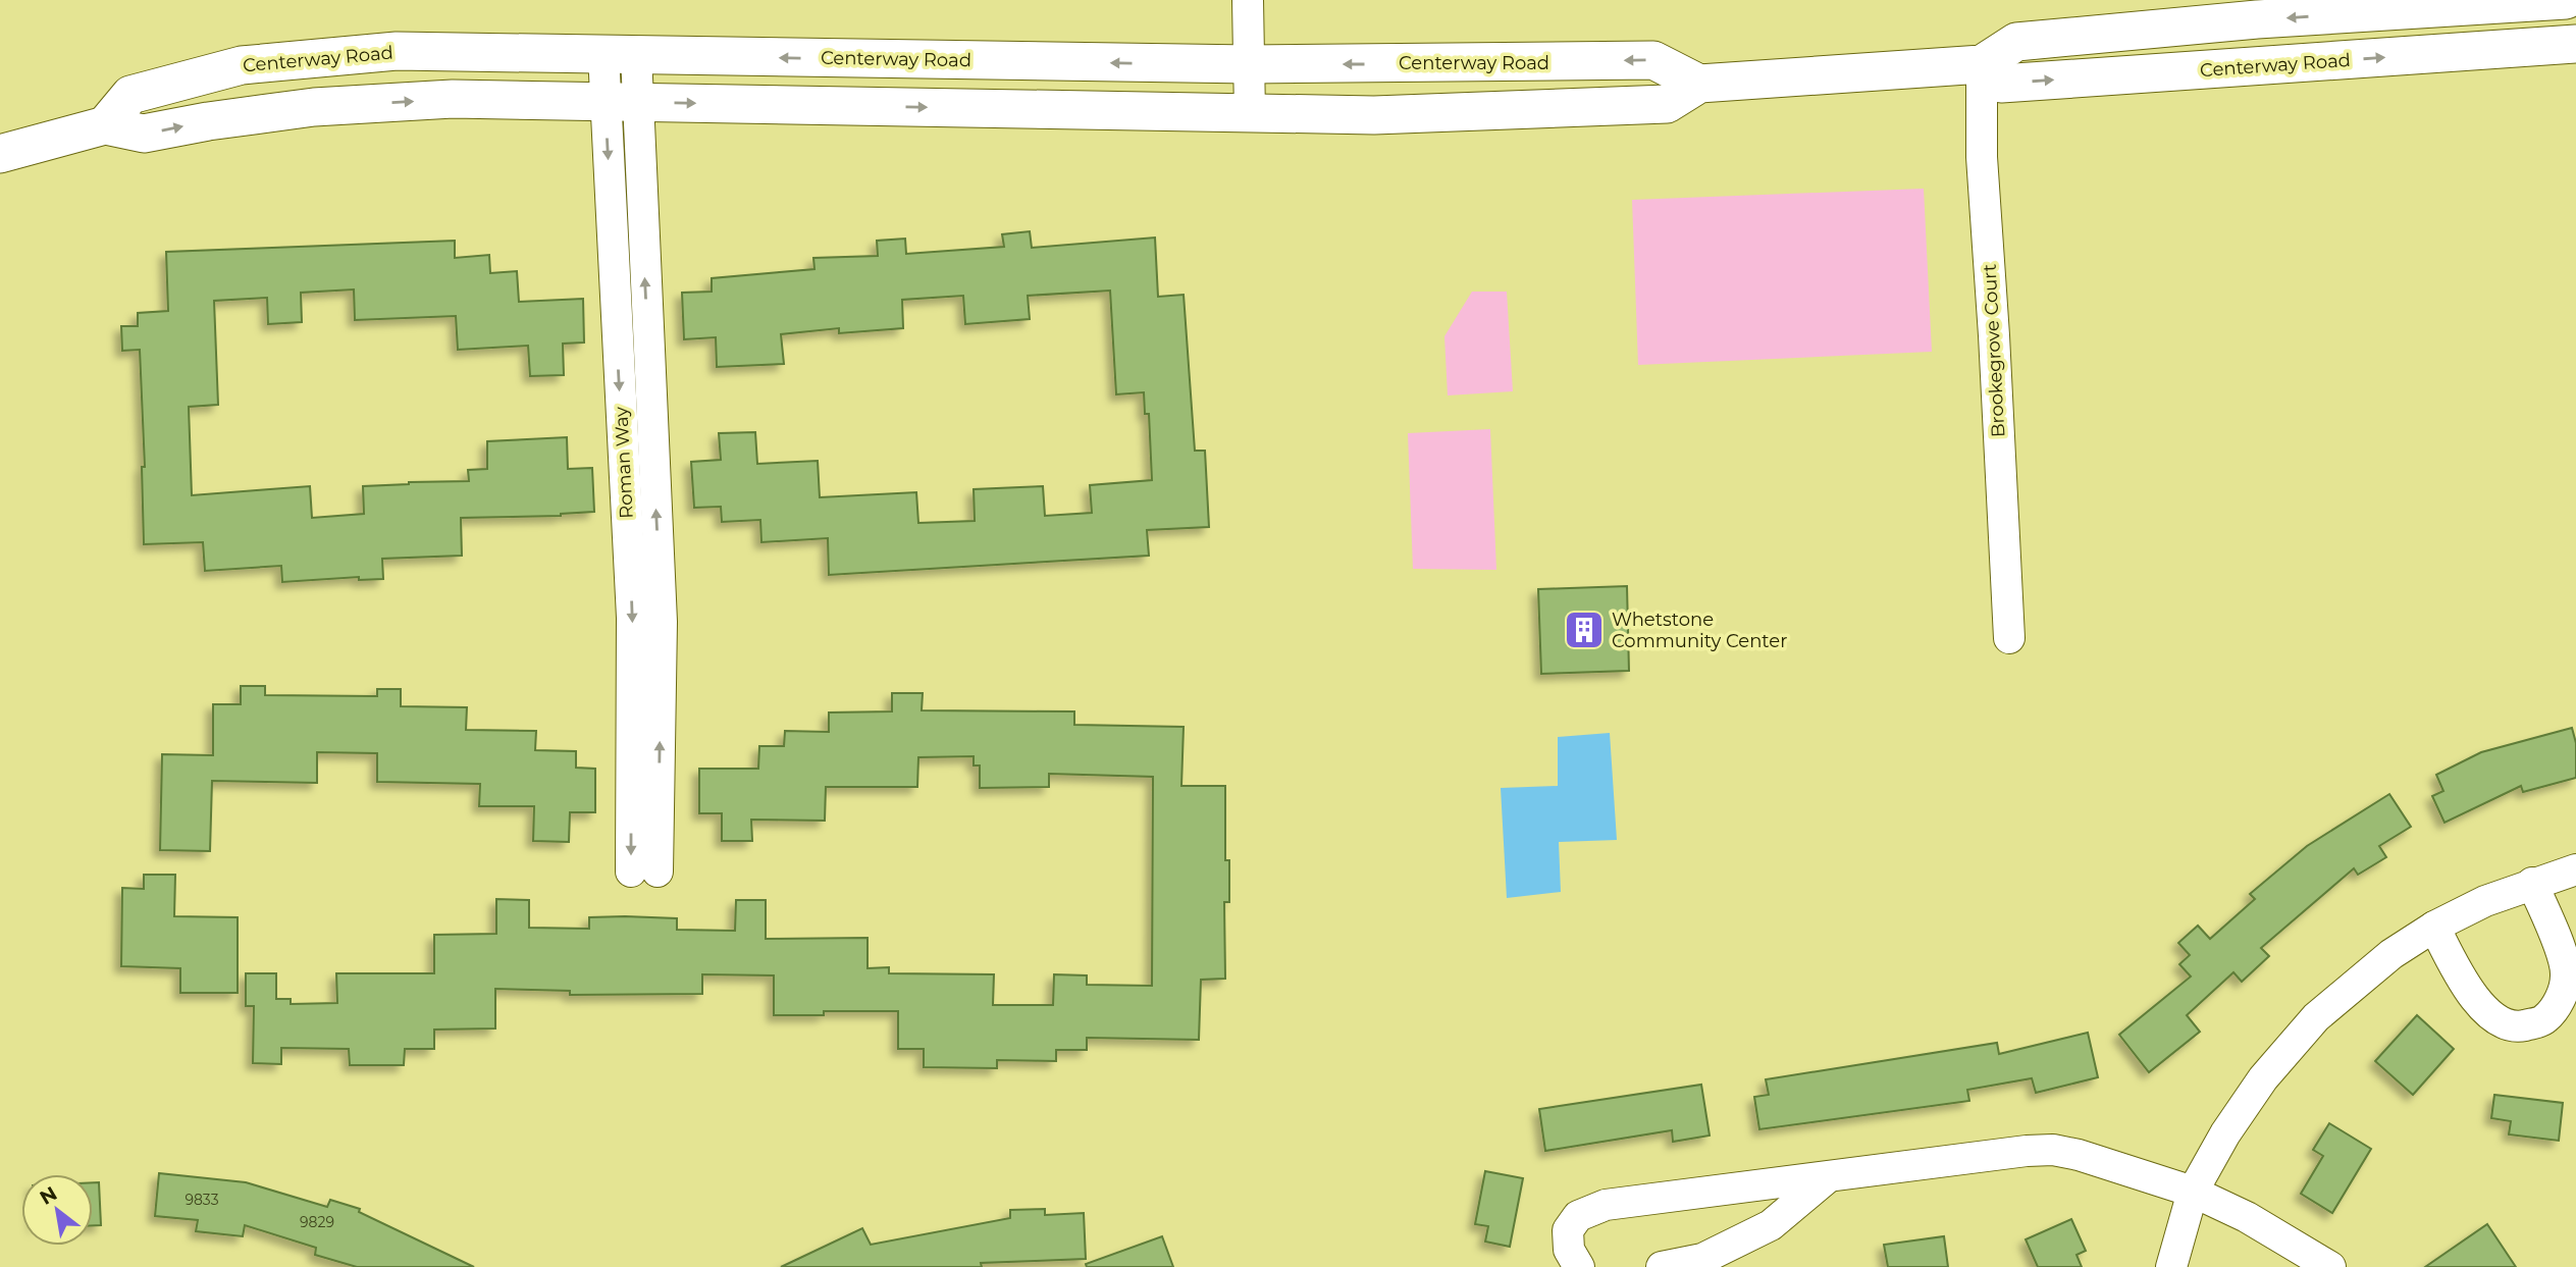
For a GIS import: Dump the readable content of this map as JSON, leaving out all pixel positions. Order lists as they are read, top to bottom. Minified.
{"streets":{"street":["Centerway Road","Brookegrove Court","Roman Way"]},"crossings":[["Centerway Road","Brookegrove Court"],["Centerway Road","Roman Way"]],"places":{"building":["Whetstone Community Center"]},"house_numbers":["9833","9829"],"north":"top left"}
